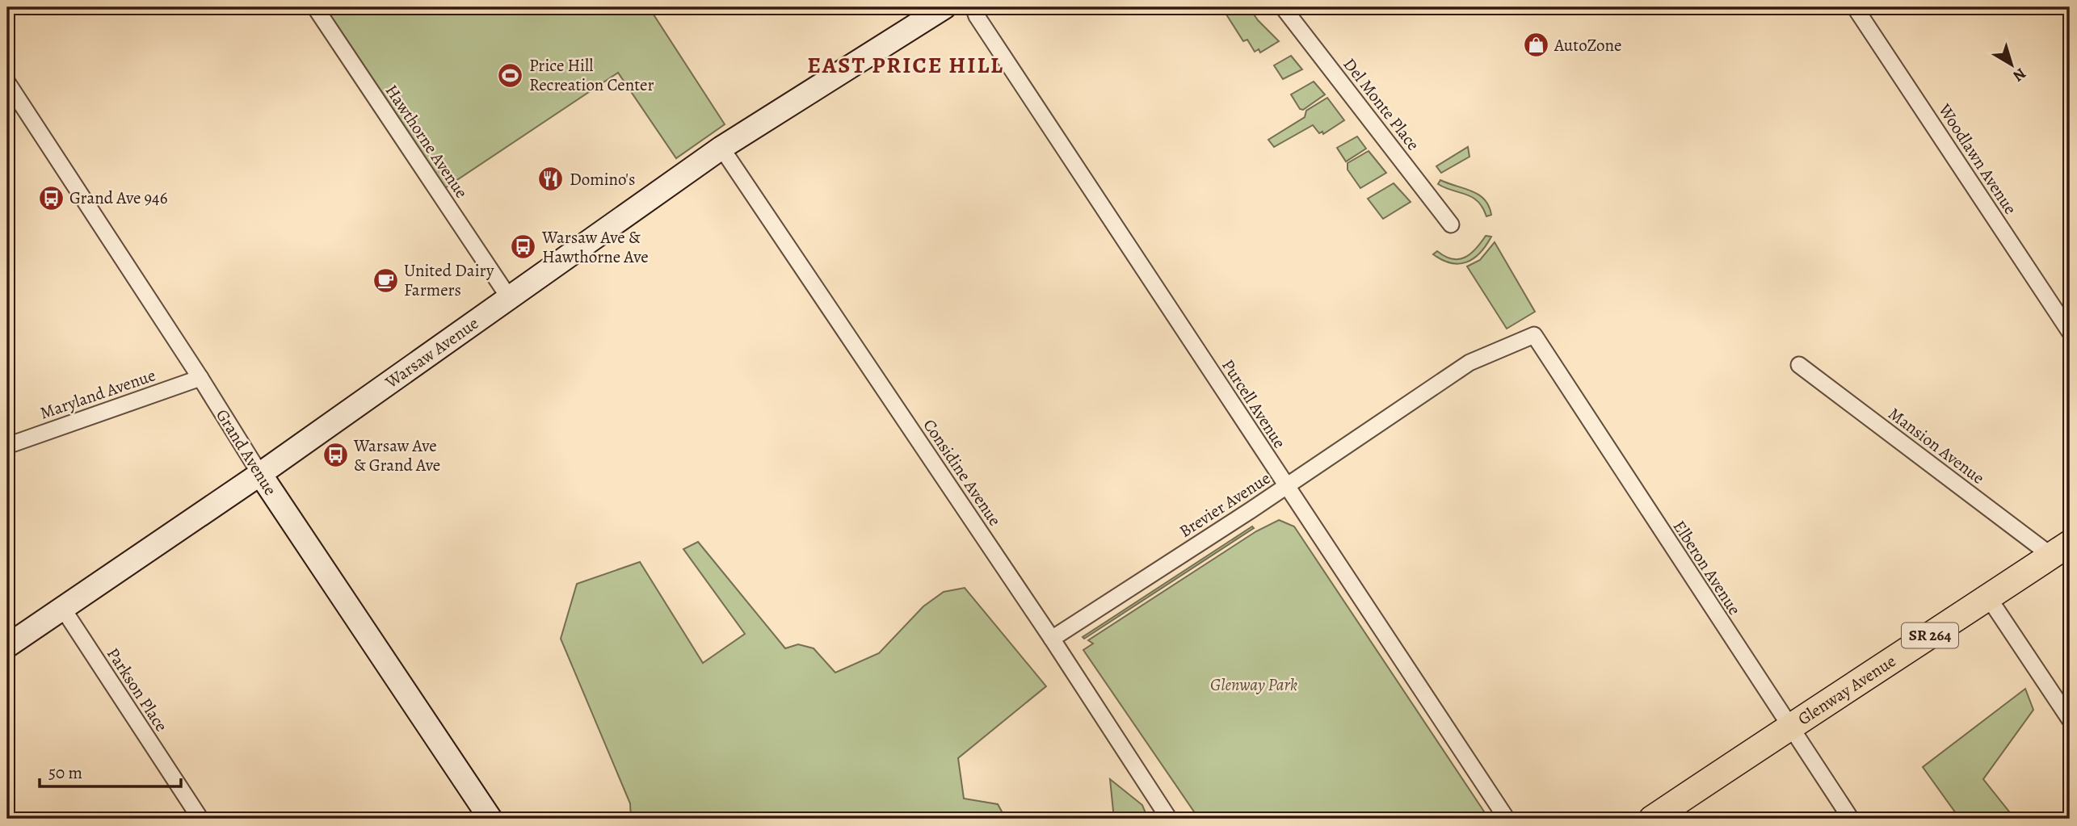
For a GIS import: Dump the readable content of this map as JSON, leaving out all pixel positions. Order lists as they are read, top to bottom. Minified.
{"streets":{"main road":["Warsaw Avenue","Grand Avenue","SR 264","Glenway Avenue"],"street":["Del Monte Place","Hawthorne Avenue","Woodlawn Avenue","Maryland Avenue","Purcell Avenue","Mansion Avenue","Considine Avenue","Brevier Avenue","Elberon Avenue","Parkson Place"]},"crossings":[["Hawthorne Avenue","Warsaw Avenue"],["Warsaw Avenue","Grand Avenue"],["Warsaw Avenue","Considine Avenue"],["Warsaw Avenue","Parkson Place"],["Maryland Avenue","Grand Avenue"],["Purcell Avenue","Brevier Avenue"],["Mansion Avenue","Glenway Avenue"],["Considine Avenue","Brevier Avenue"],["Brevier Avenue","Elberon Avenue"],["Elberon Avenue","Glenway Avenue"]],"districts":["EAST PRICE HILL"],"parks":["Glenway Park"],"places":{"shop":["AutoZone"],"sports":["Price Hill Recreation Center"],"restaurant":["Domino's"],"bus stop":["Grand Ave 946","Warsaw Ave & Hawthorne Ave","Warsaw Ave & Grand Ave"],"cafe":["United Dairy Farmers"]},"scale_bar":"50 m","north":"bottom right"}
